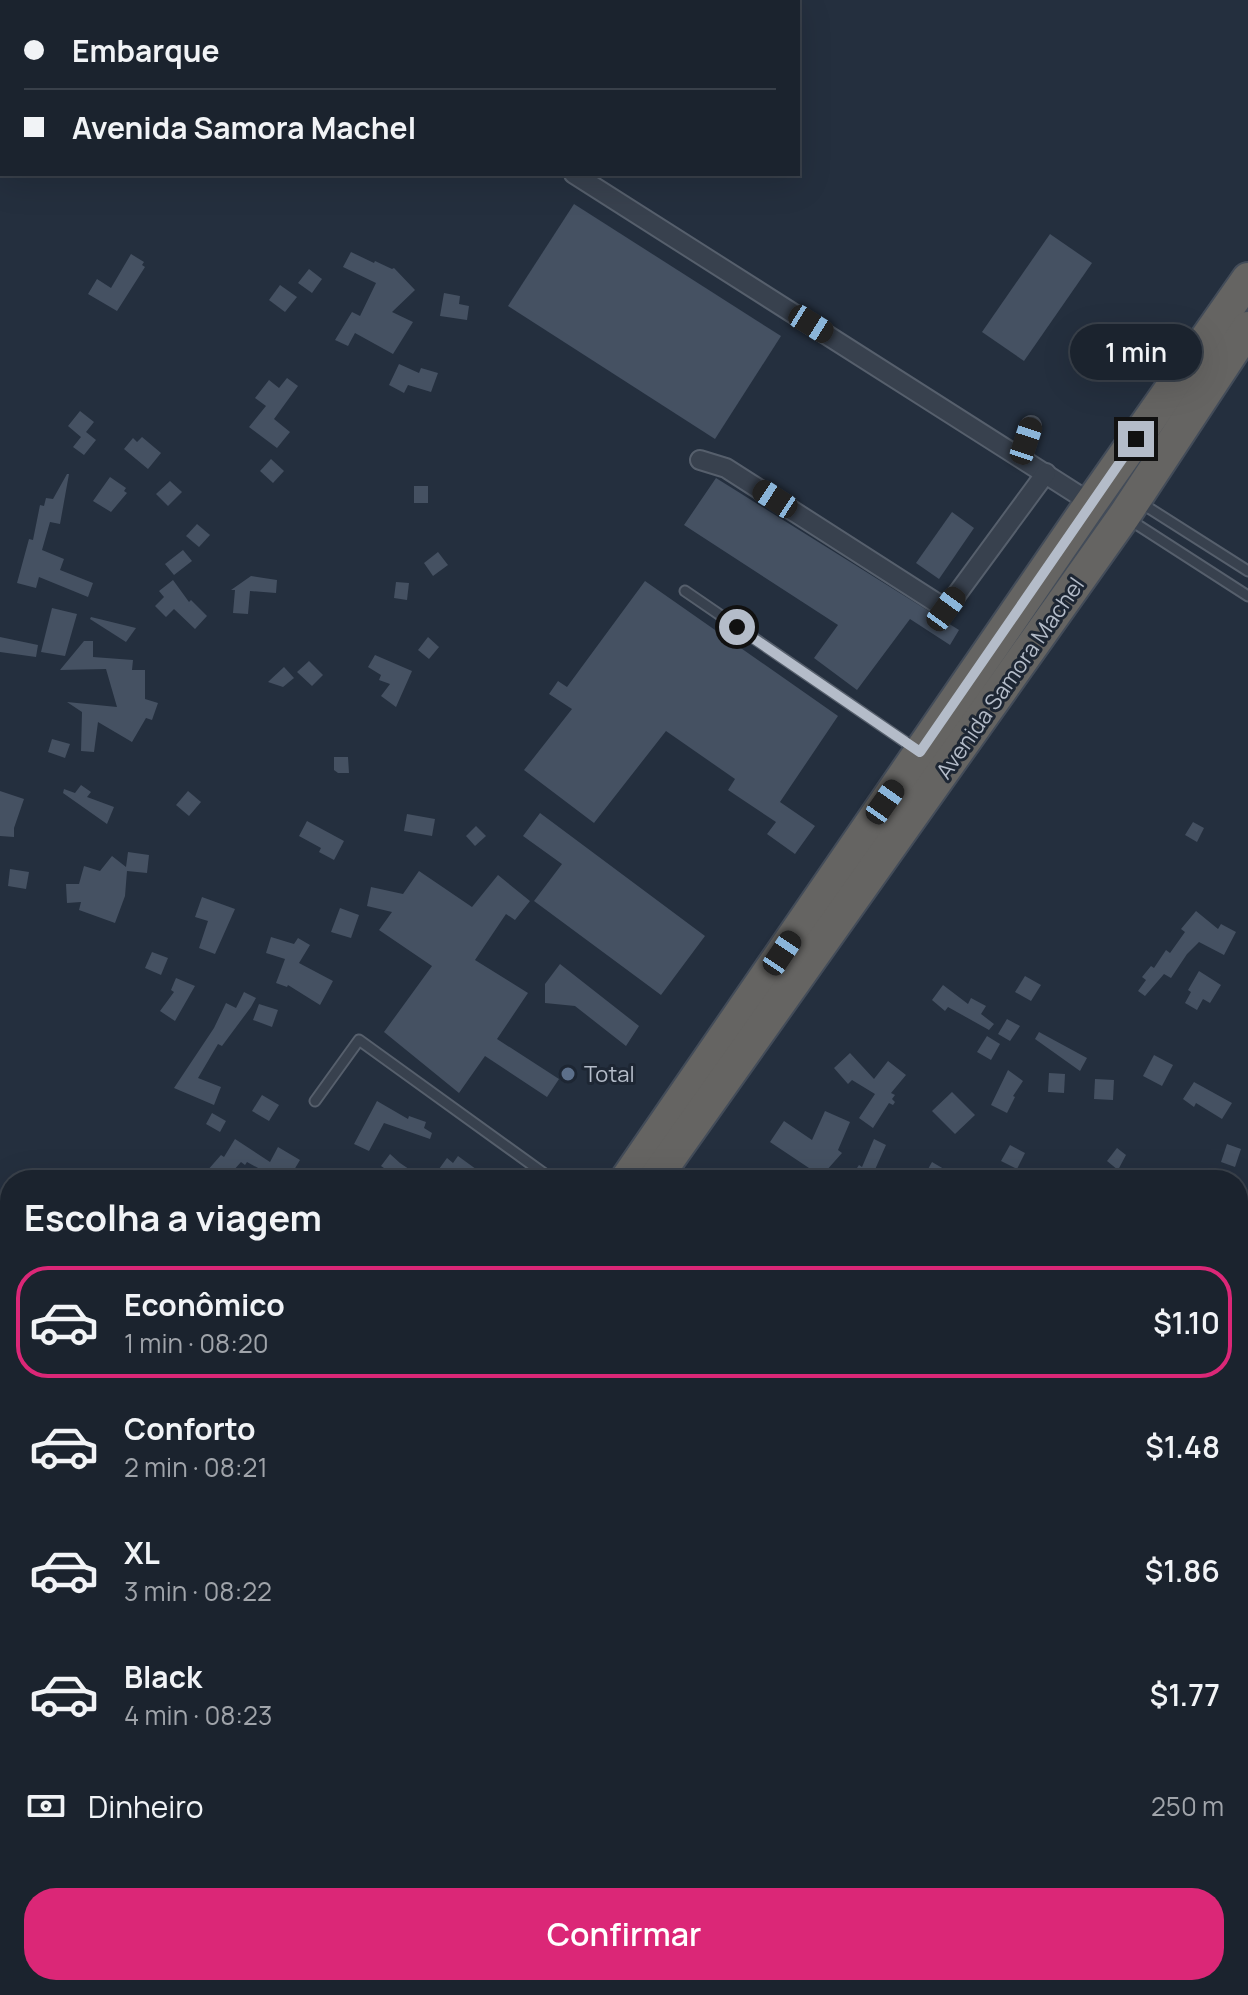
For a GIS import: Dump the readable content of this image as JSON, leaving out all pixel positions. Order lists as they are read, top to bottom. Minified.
{"streets":{"highway":["Avenida Samora Machel"]},"places":["Total"],"page":{"banner":["Embarque","Avenida Samora Machel"],"bubble":"1 min","heading":"Escolha a viagem","list":[{"name":"Econômico","note":"1 min · 08:20","value":"$1.10"},{"name":"Conforto","note":"2 min · 08:21","value":"$1.48"},{"name":"XL","note":"3 min · 08:22","value":"$1.86"},{"name":"Black","note":"4 min · 08:23","value":"$1.77"}],"pay":["Dinheiro","250 m"],"buttons":"Confirmar"}}
